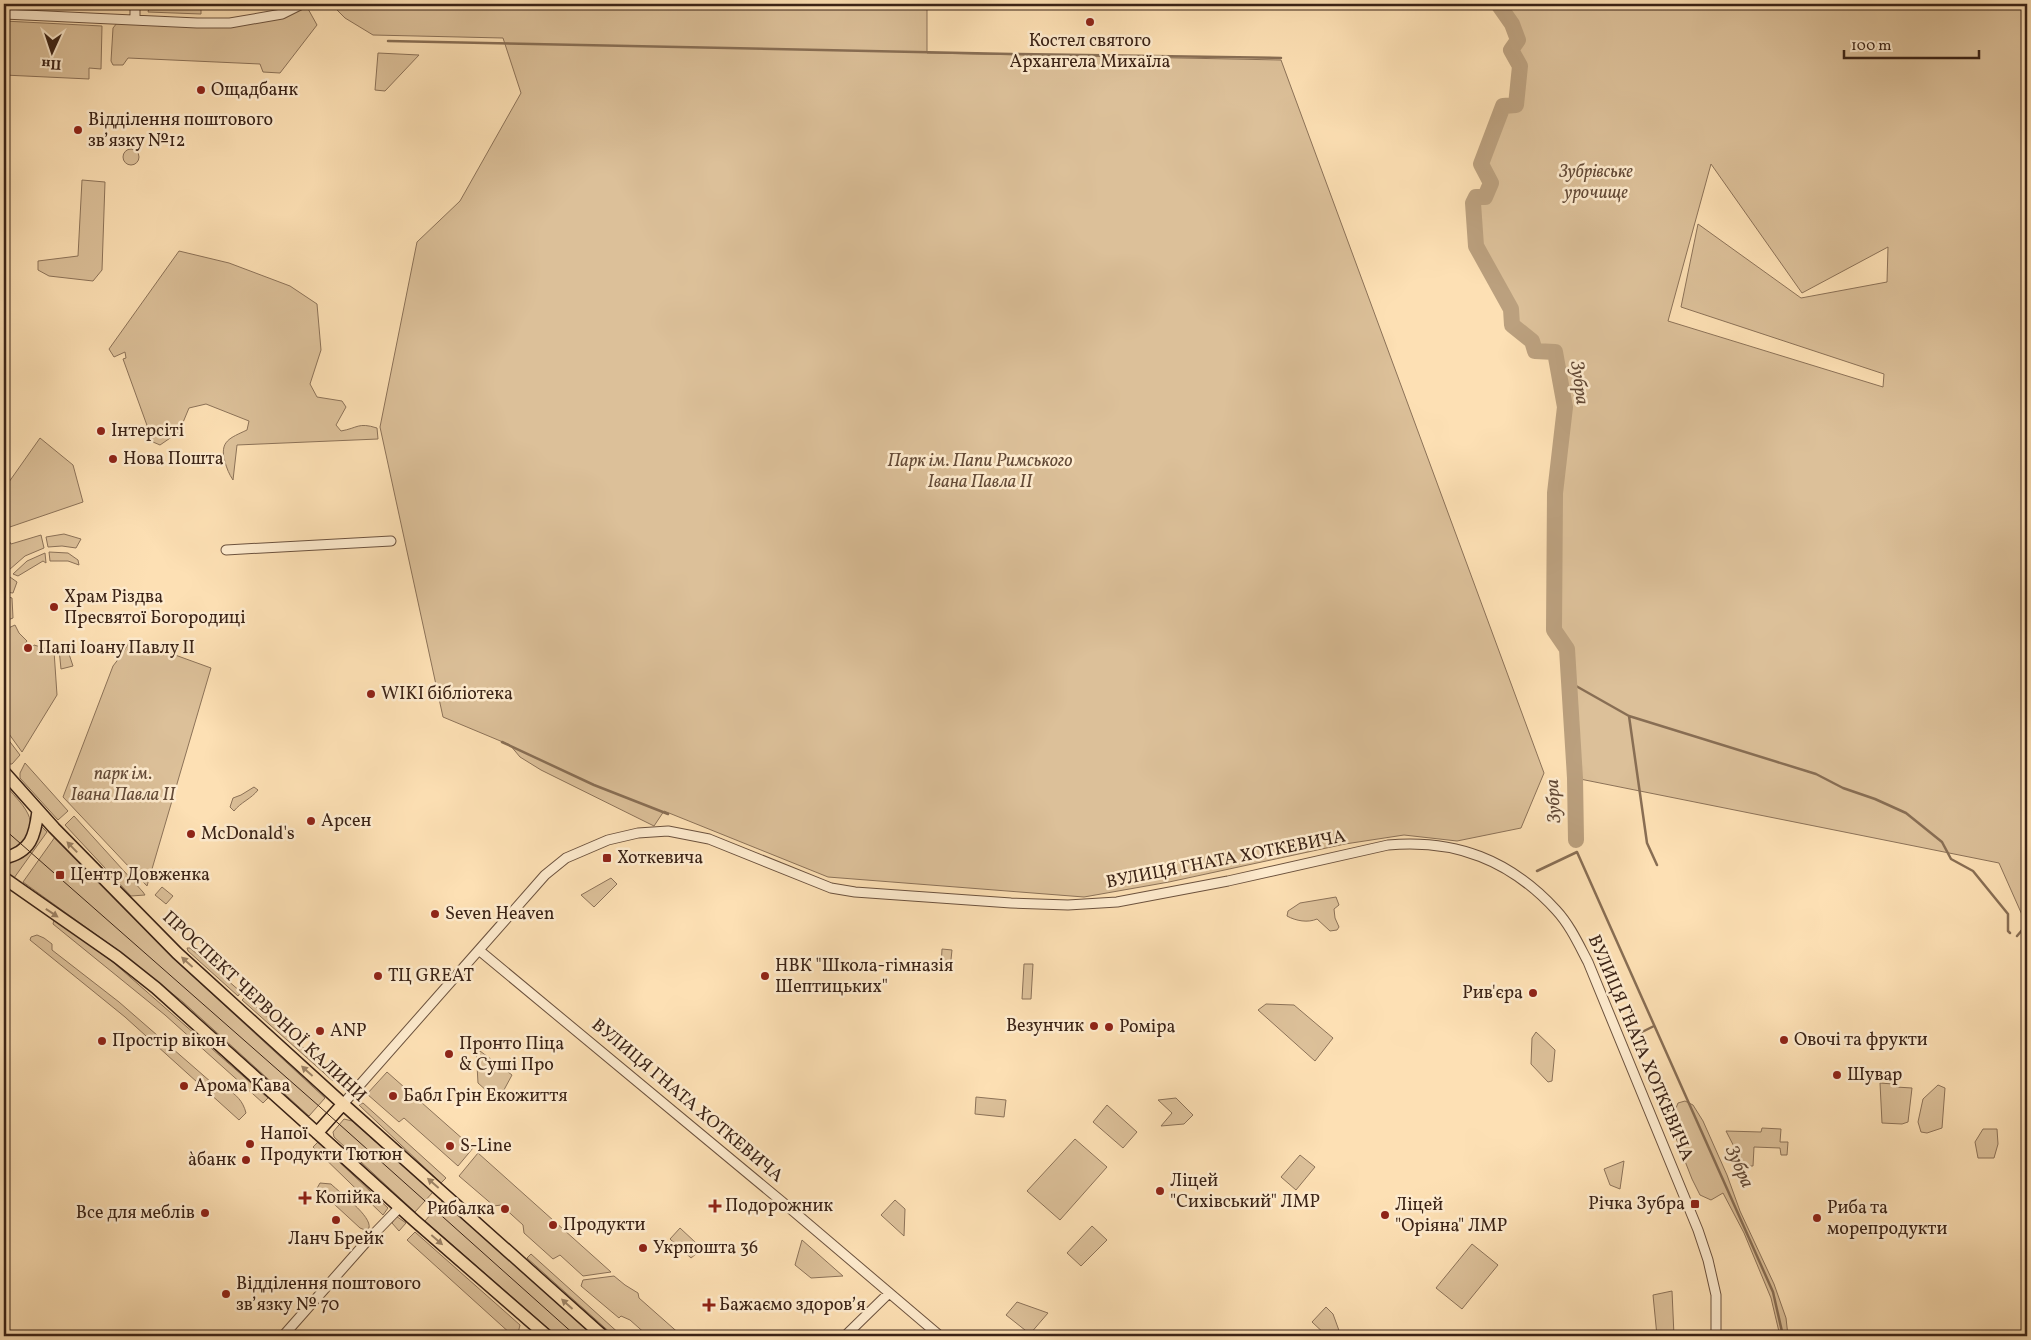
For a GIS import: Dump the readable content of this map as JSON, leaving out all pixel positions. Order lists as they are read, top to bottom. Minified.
{"streets":{"main road":["ВУЛИЦЯ ГНАТА ХОТКЕВИЧА","ПРОСПЕКТ ЧЕРВОНОЇ КАЛИНИ"]},"crossings":[["ВУЛИЦЯ ГНАТА ХОТКЕВИЧА","ПРОСПЕКТ ЧЕРВОНОЇ КАЛИНИ"]],"water":["Зубра"],"parks":["Зубрівське урочище","Парк ім. Папи Римського Івана Павла ІІ","парк ім. Івана Павла II"],"places":{"other":["Костел святого Архангела Михаїла","Ощадбанк","Відділення поштового зв’язку №12","Інтерсіті","Нова Пошта","Храм Різдва Пресвятої Богородиці","Папі Іоану Павлу II","WIKI бібліотека","Арсен","McDonald's","Seven Heaven","ТЦ GREAT","НВК \"Школа-гімназія Шептицьких\"","Рив'єра","Везунчик","Роміра","ANP","Овочі та фрукти","Простір вікон","Пронто Піца & Суші Про","Шувар","Арома Кава","Бабл Грін Eкожиття","Напої Продукти Тютюн","S-Line","а̀банк","Ліцей \"Сихівський\" ЛМР","Рибалка","Все для меблів","Ліцей \"Оріяна\" ЛМР","Риба та морепродукти","Ланч Брейк","Продукти","Укрпошта 36","Відділення поштового зв’язку № 70"],"transit":["Хоткевича","Центр Довженка","Річка Зубра"],"health":["Копійка","Подорожник","Бажаємо здоровʼя"]},"scale_bar":"100 m","north":"bottom"}
